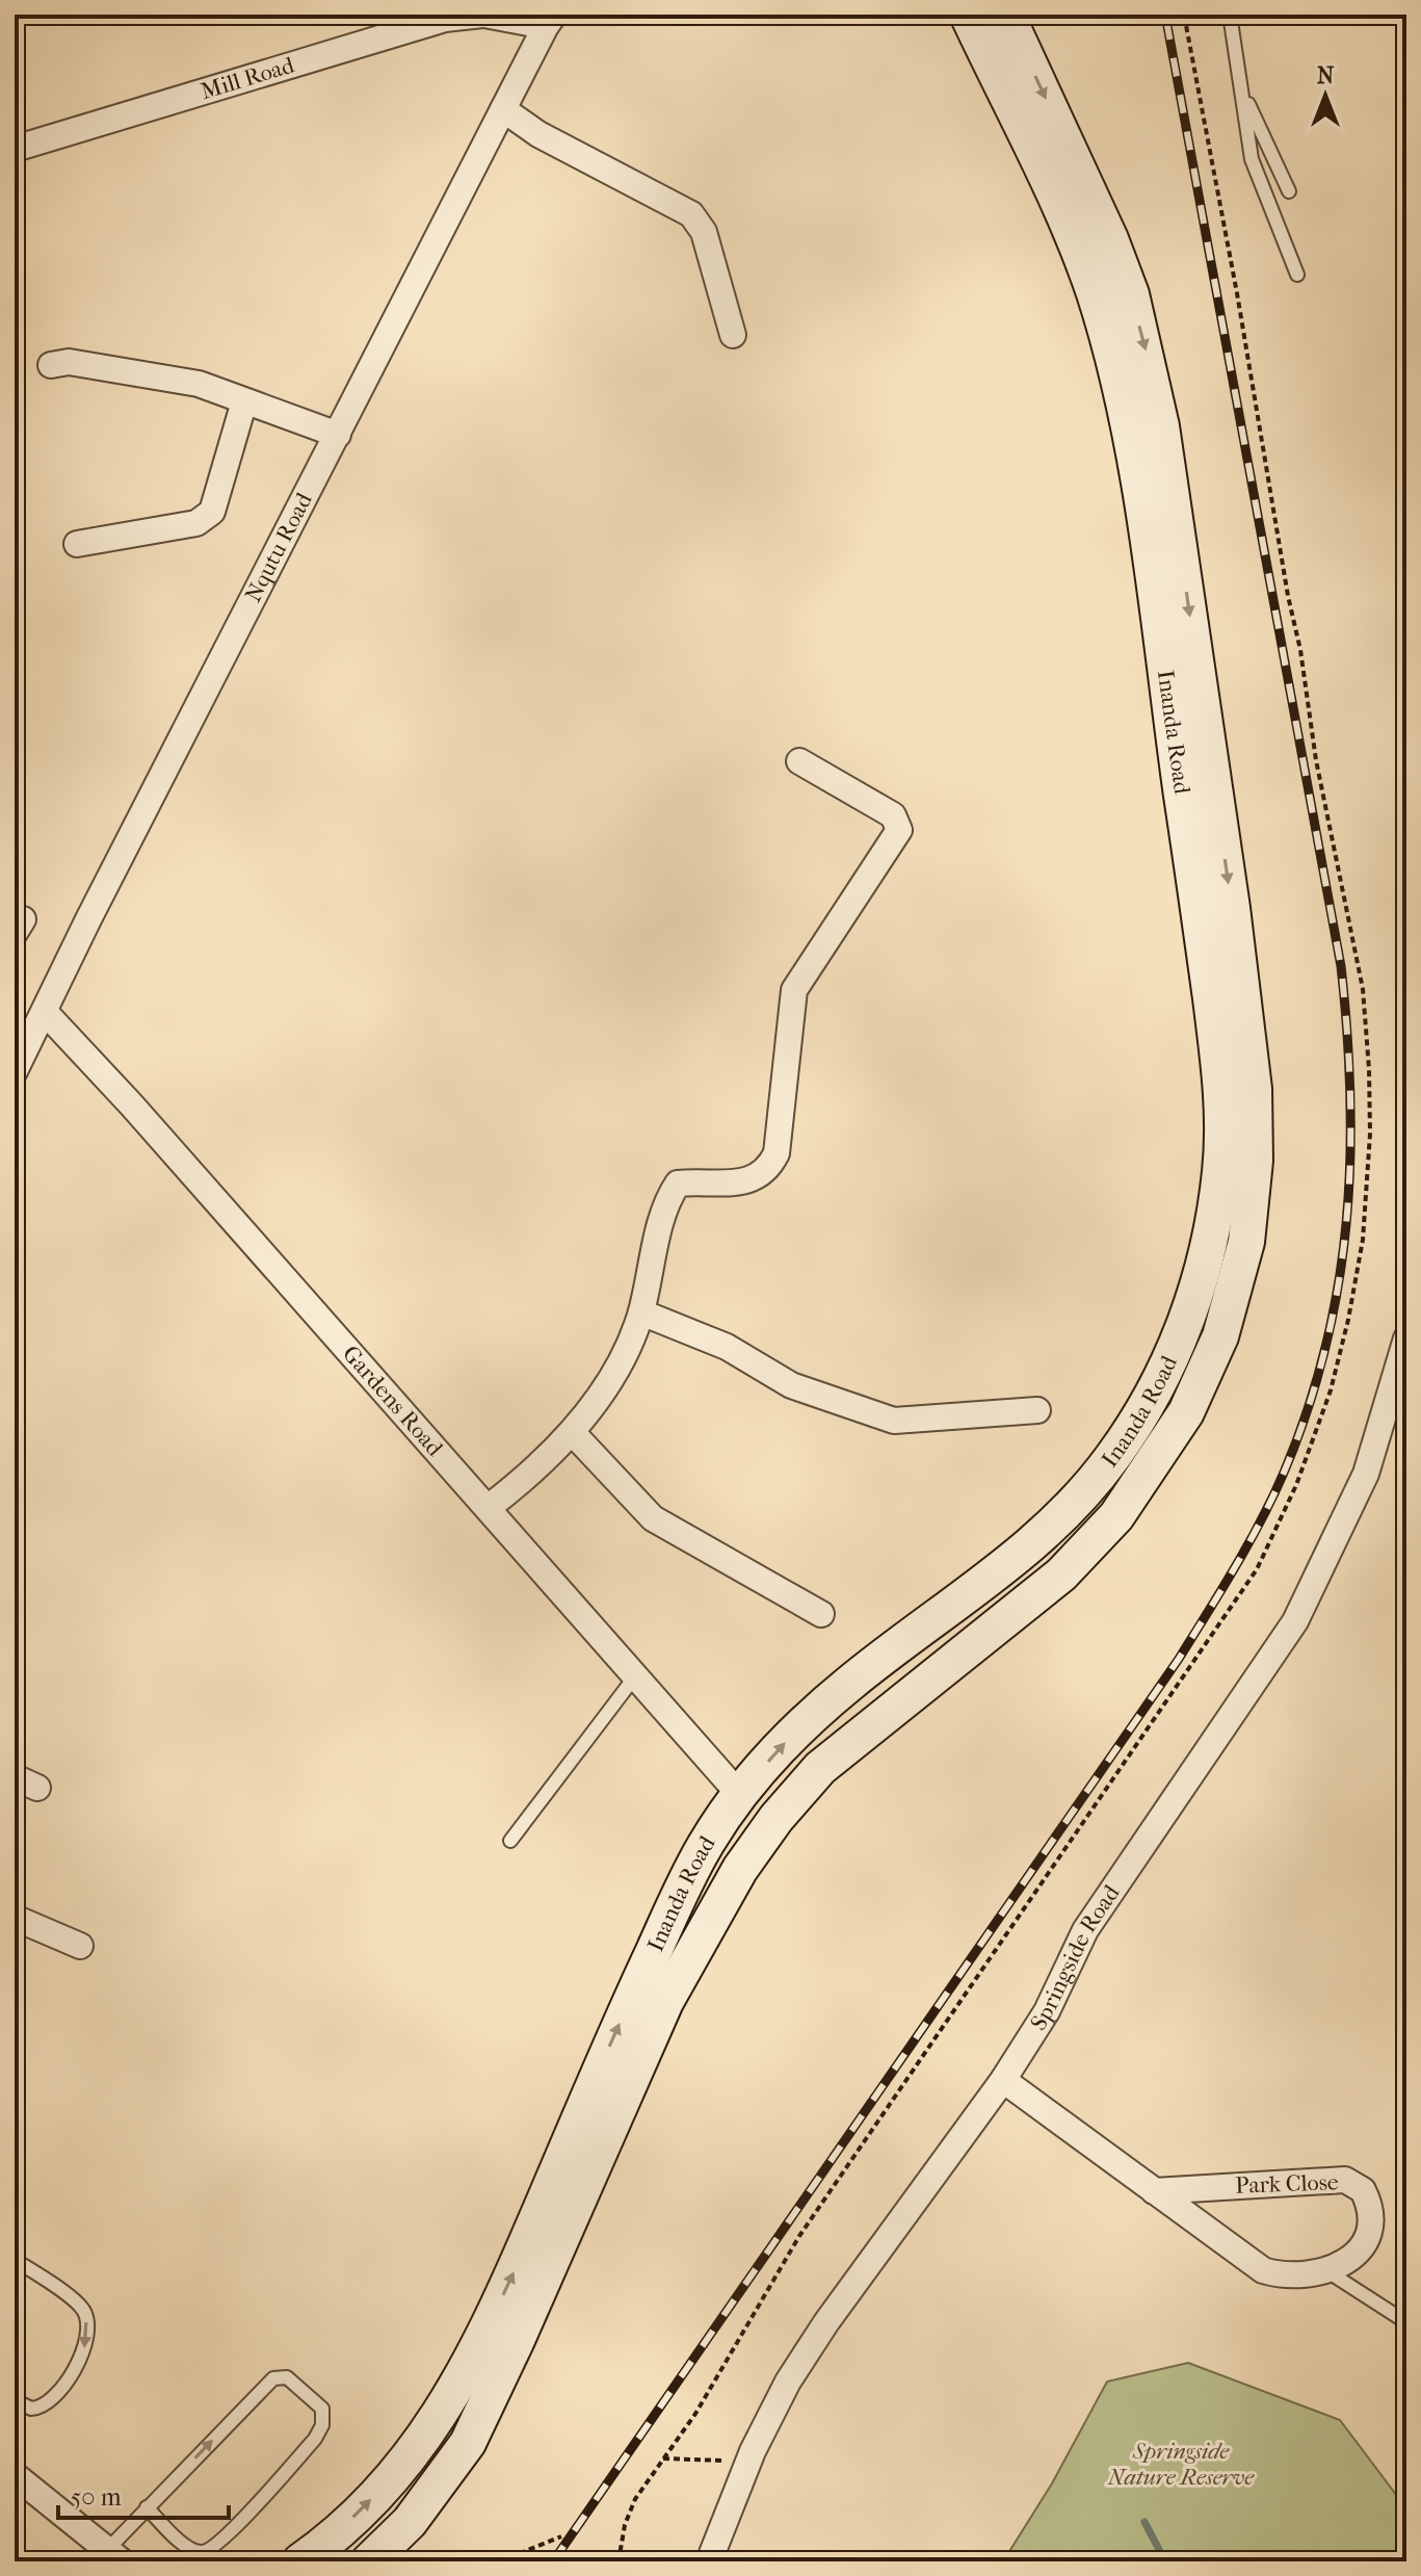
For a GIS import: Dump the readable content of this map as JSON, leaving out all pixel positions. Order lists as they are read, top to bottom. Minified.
{"streets":{"main road":["Inanda Road"],"street":["Mill Road","Nqutu Road","Gardens Road","Springside Road","Park Close"]},"crossings":[["Mill Road","Nqutu Road"],["Nqutu Road","Gardens Road"],["Inanda Road","Gardens Road"]],"parks":["Springside Nature Reserve"],"scale_bar":"50 m","north":"top"}
